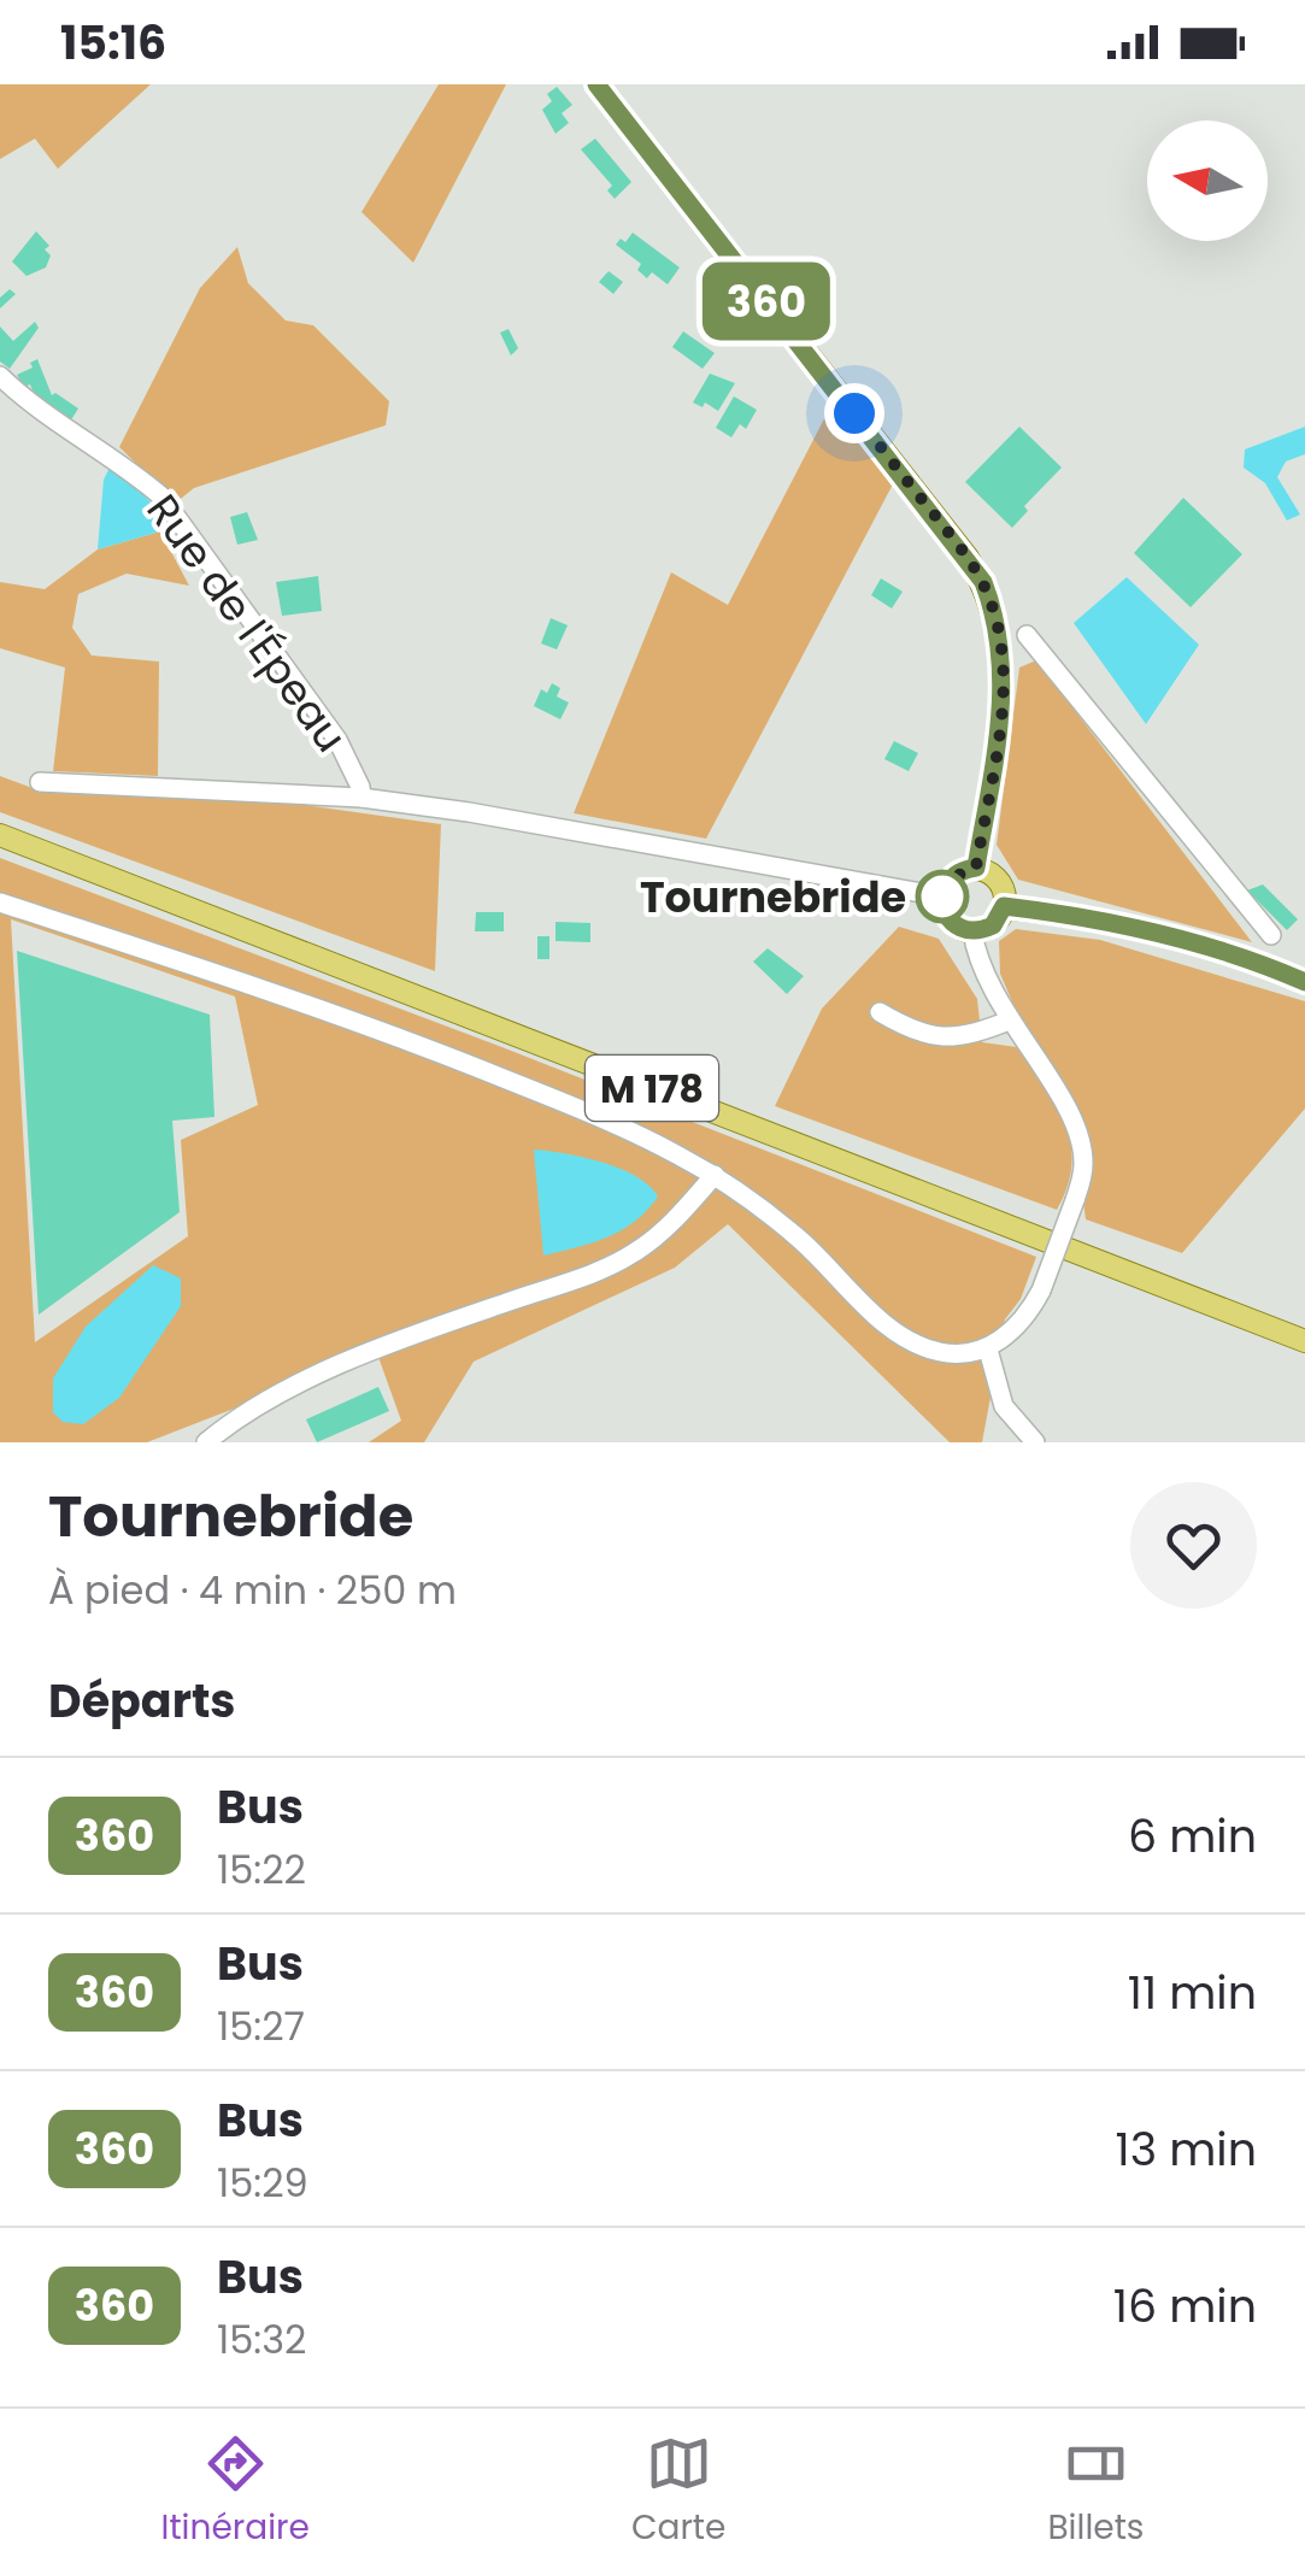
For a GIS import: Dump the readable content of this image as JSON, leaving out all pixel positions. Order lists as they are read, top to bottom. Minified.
{"streets":{"main road":["M 178"],"street":["Rue de l'Épeau"]},"places":["Tournebride"],"lines":["bus line 360"],"north":"left","page":{"status":"15:16","on_map":"360","heading":[["Tournebride","À pied · 4 min · 250 m"],"Départs"],"list":[{"mark":"360","name":"Bus","note":"15:22","value":"6 min"},{"mark":"360","name":"Bus","note":"15:27","value":"11 min"},{"mark":"360","name":"Bus","note":"15:29","value":"13 min"},{"mark":"360","name":"Bus","note":"15:32","value":"16 min"}],"tabs":["Itinéraire","Carte","Billets"]}}
